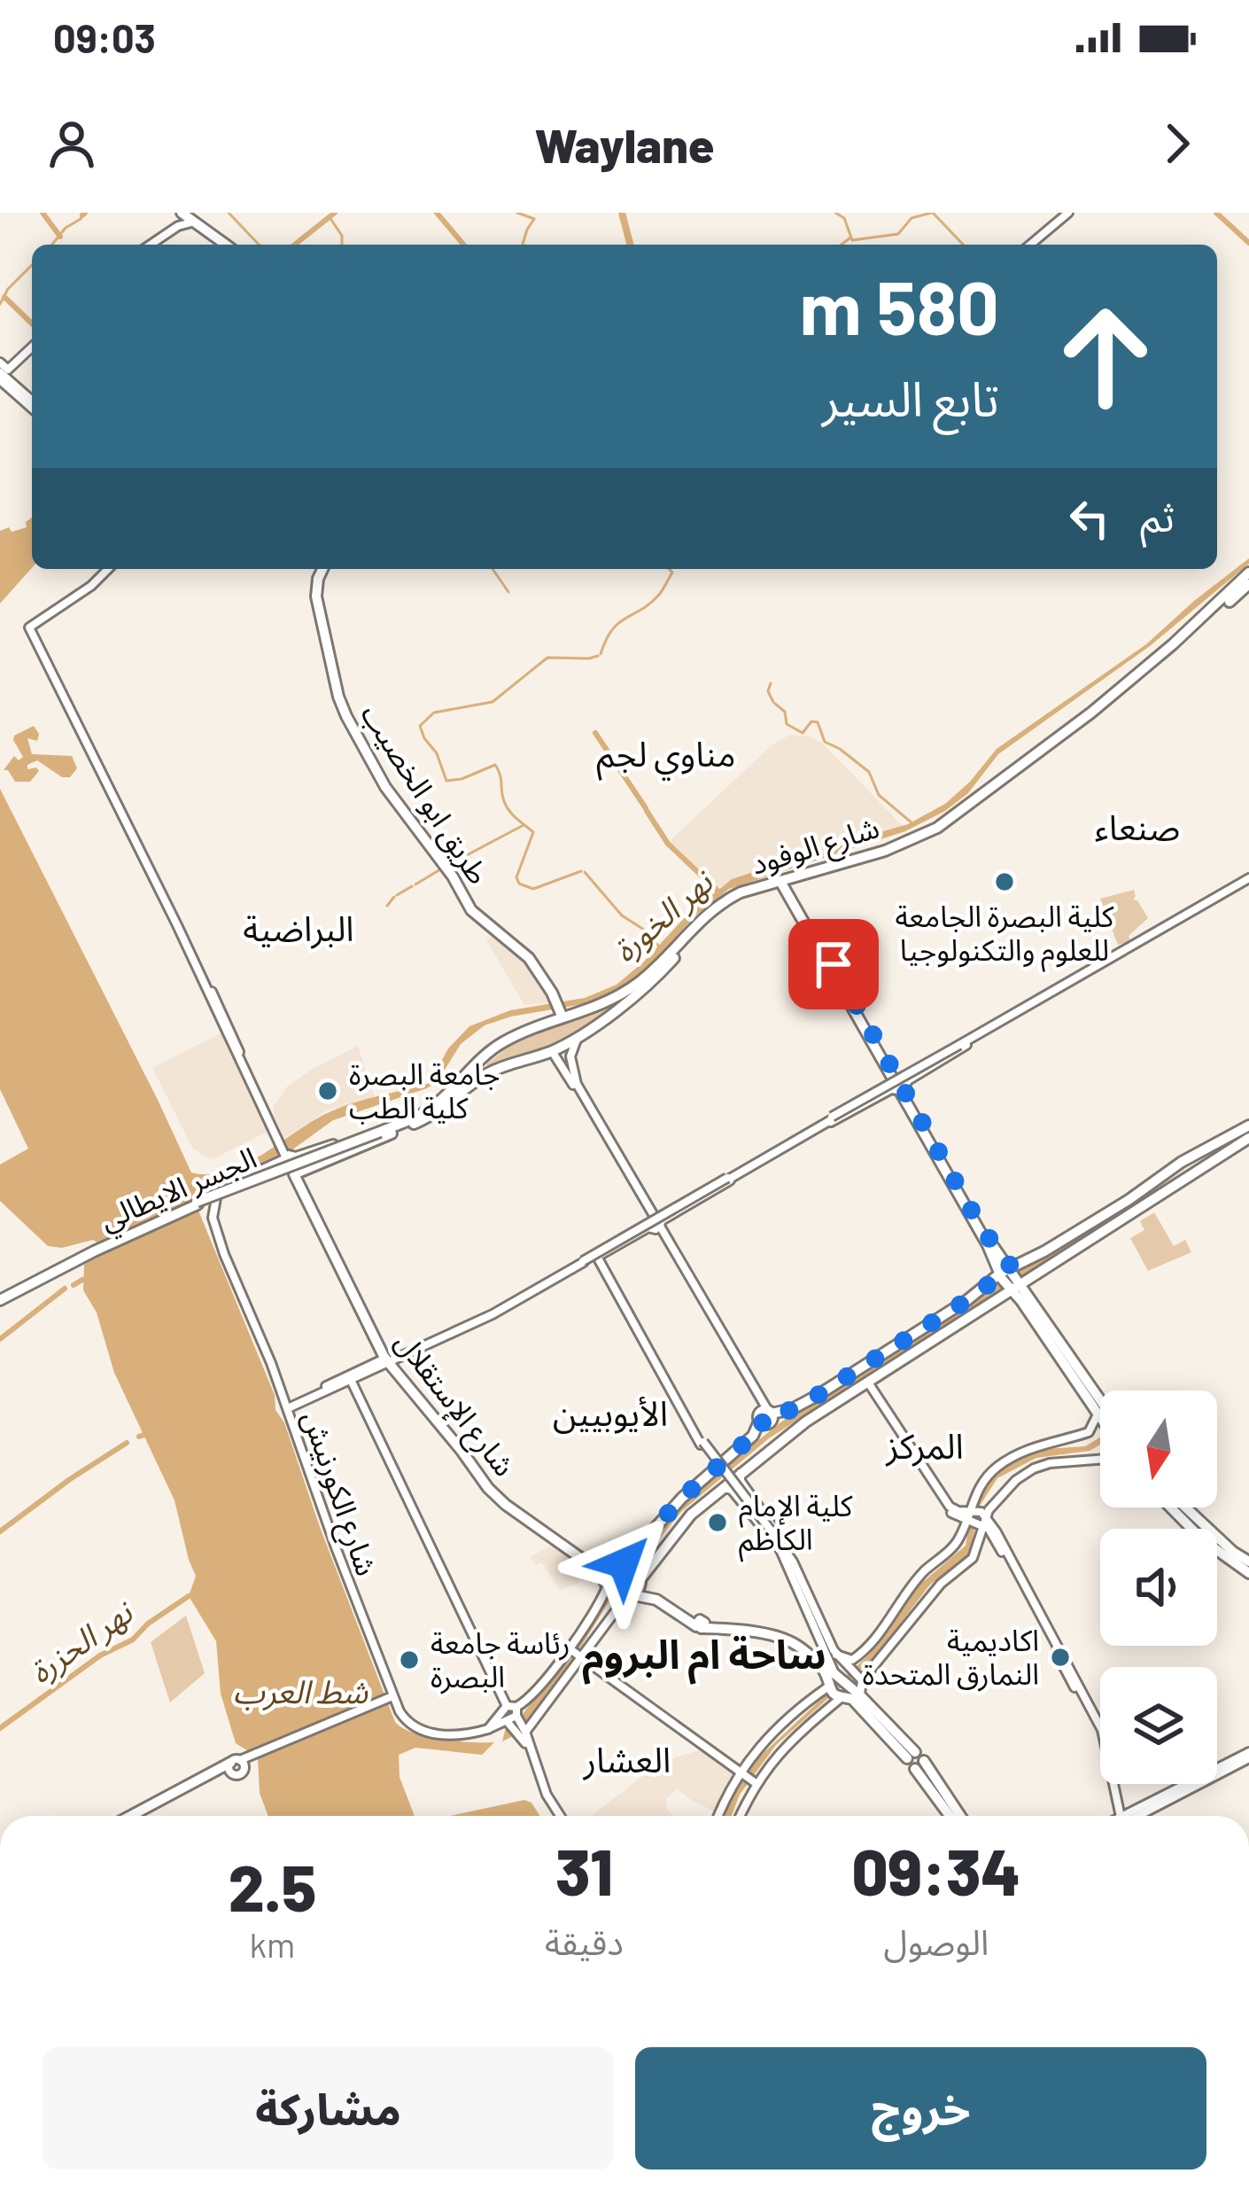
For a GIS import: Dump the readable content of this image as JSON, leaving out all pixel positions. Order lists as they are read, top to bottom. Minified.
{"streets":{"main road":["طريق ابو الخصيب","شارع الوفود","الجسر الايطالي","شارع الإستقلال","شارع الكورنيش"]},"crossings":[["طريق ابو الخصيب","شارع الوفود"],["شارع الوفود","الجسر الايطالي"],["شارع الإستقلال","شارع الكورنيش"]],"districts":["مناوي لجم","صنعاء","البراضية","الأيوبيين","المركز","ساحة ام البروم","العشار"],"water":["نهر الخورة","نهر الحزرة","شط العرب"],"places":["كلية البصرة الجامعة للعلوم والتكنولوجيا","جامعة البصرة كلية الطب","كلية الإمام الكاظم","اكاديمية النمارق المتحدة","رئاسة جامعة البصرة"],"north":"bottom","page":{"status":"09:03","header":"Waylane","turn":["580 m","تابع السير"],"then":"ثم","eta":["09:34","الوصول","31","دقيقة","2.5","km"],"buttons":["خروج","مشاركة"]}}
